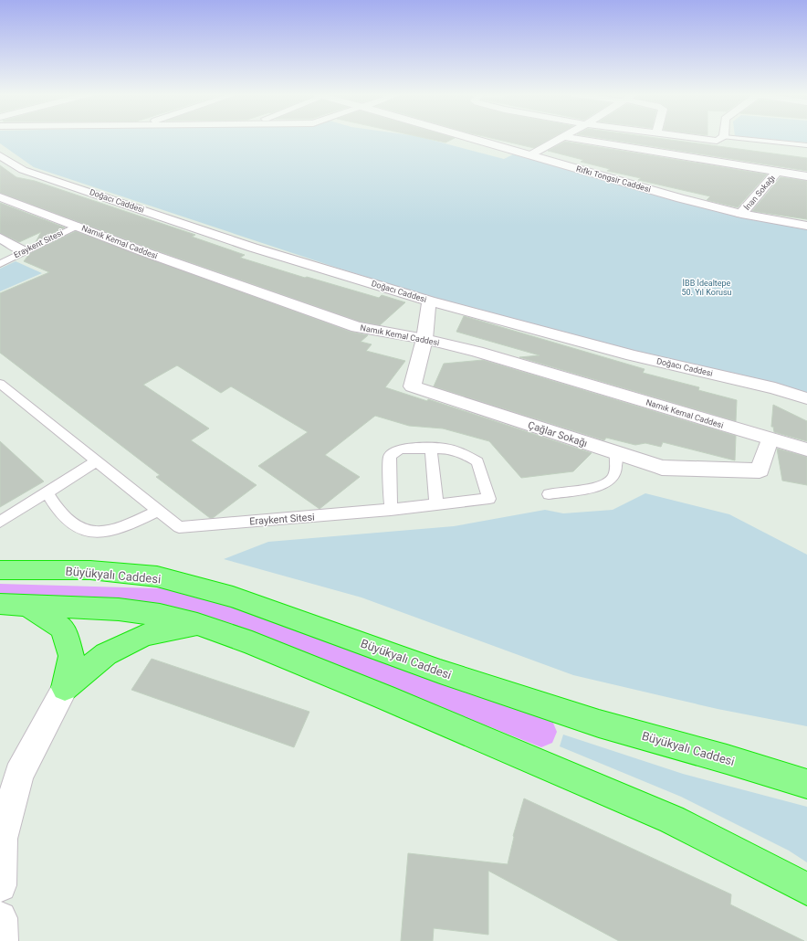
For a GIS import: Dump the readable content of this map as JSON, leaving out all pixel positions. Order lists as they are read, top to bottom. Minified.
{"streets":{"highway":["Büyükyalı Caddesi"],"street":["Rıfkı Tongsir Caddesi","İnan Sokağı","Doğacı Caddesi","Namık Kemal Caddesi","Çağlar Sokağı"],"lane":["Eraykent Sitesi"]},"crossings":[["Rıfkı Tongsir Caddesi","İnan Sokağı"],["Doğacı Caddesi","Çağlar Sokağı"],["Namık Kemal Caddesi","Eraykent Sitesi"],["Namık Kemal Caddesi","Çağlar Sokağı"]],"parks":["İBB İdealtepe 50. Yıl Korusu"]}
